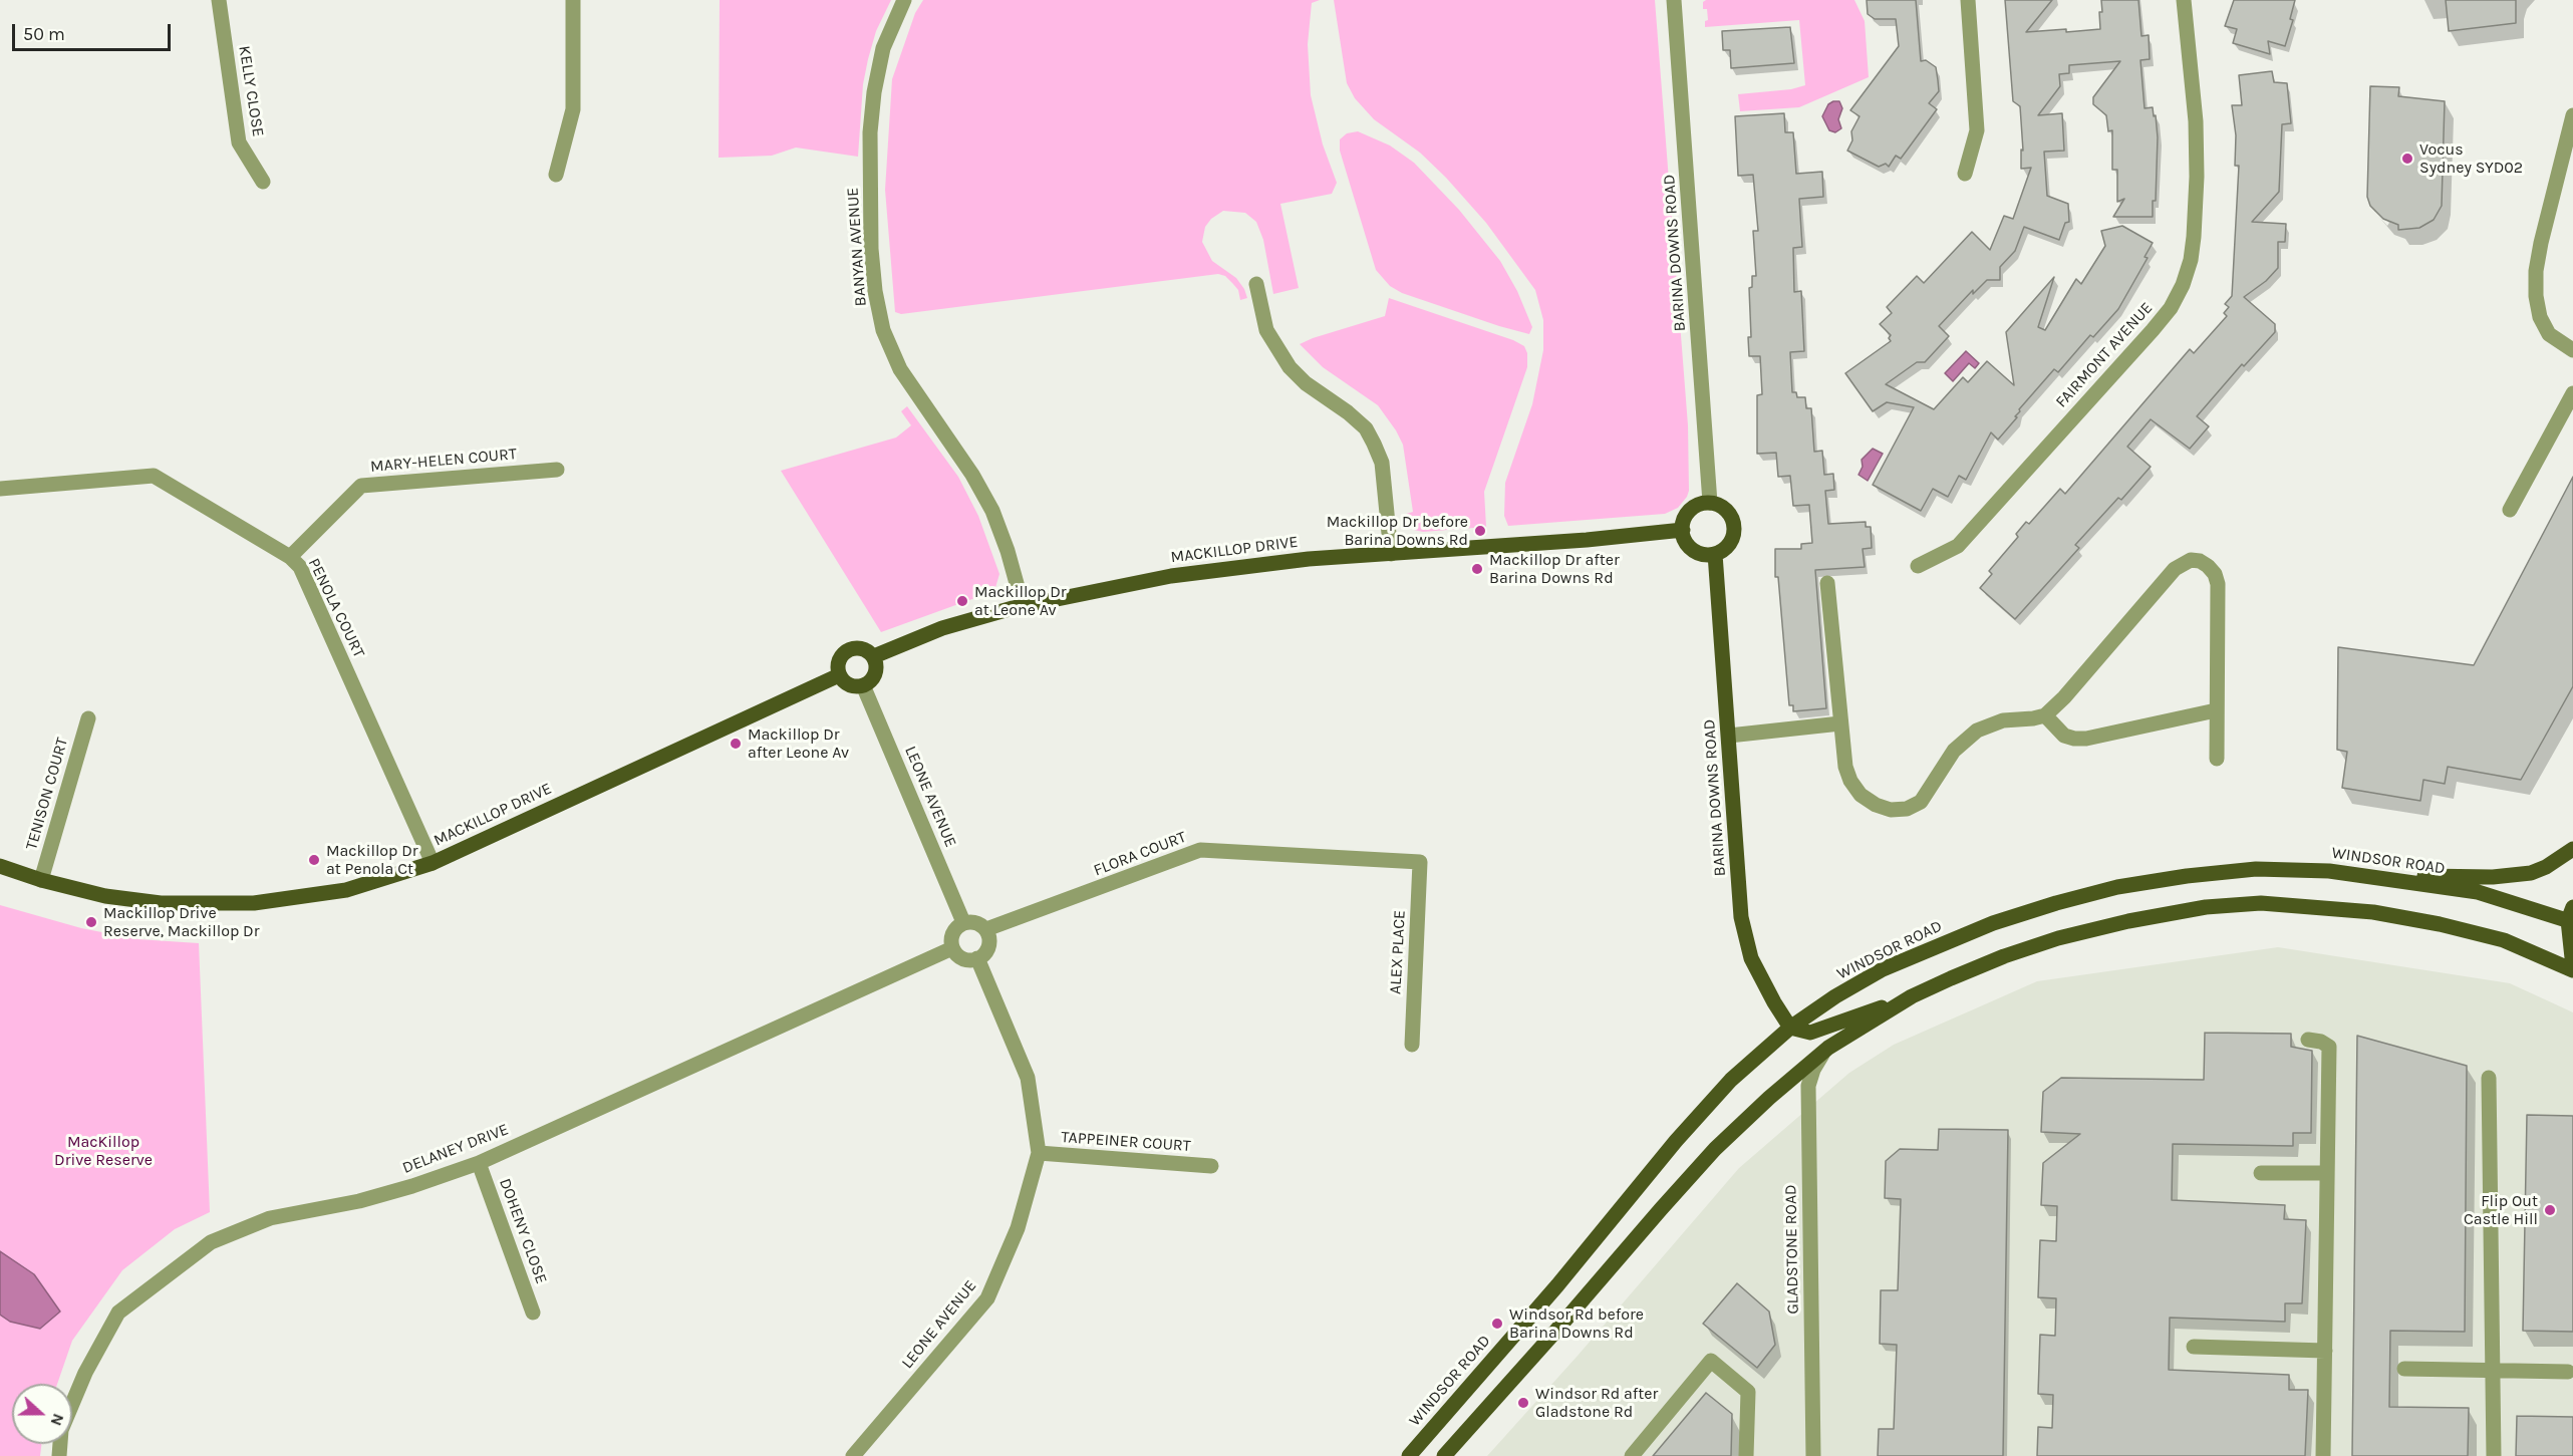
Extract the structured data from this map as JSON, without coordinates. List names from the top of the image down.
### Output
{
  "streets": {
    "main road": ["BARINA DOWNS ROAD", "MACKILLOP DRIVE", "WINDSOR ROAD"],
    "street": [
      "KELLY CLOSE",
      "BANYAN AVENUE",
      "FAIRMONT AVENUE",
      "MARY-HELEN COURT",
      "PENOLA COURT",
      "TENISON COURT",
      "LEONE AVENUE",
      "FLORA COURT",
      "ALEX PLACE",
      "TAPPEINER COURT",
      "DELANEY DRIVE",
      "DOHENY CLOSE",
      "GLADSTONE ROAD"
    ]
  },
  "crossings": [
    ["BANYAN AVENUE", "MACKILLOP DRIVE"],
    ["BARINA DOWNS ROAD", "MACKILLOP DRIVE"],
    ["BARINA DOWNS ROAD", "WINDSOR ROAD"],
    ["MARY-HELEN COURT", "PENOLA COURT"],
    ["MACKILLOP DRIVE", "PENOLA COURT"],
    ["MACKILLOP DRIVE", "TENISON COURT"],
    ["MACKILLOP DRIVE", "LEONE AVENUE"],
    ["LEONE AVENUE", "FLORA COURT"],
    ["LEONE AVENUE", "TAPPEINER COURT"],
    ["LEONE AVENUE", "DELANEY DRIVE"],
    ["FLORA COURT", "ALEX PLACE"],
    ["FLORA COURT", "DELANEY DRIVE"],
    ["DELANEY DRIVE", "DOHENY CLOSE"]
  ],
  "parks": ["MacKillop Drive Reserve"],
  "places": [
    "Vocus Sydney SYD02",
    "Mackillop Dr before Barina Downs Rd",
    "Mackillop Dr after Barina Downs Rd",
    "Mackillop Dr at Leone Av",
    "Mackillop Dr after Leone Av",
    "Mackillop Dr at Penola Ct",
    "Mackillop Drive Reserve, Mackillop Dr",
    "Flip Out Castle Hill",
    "Windsor Rd before Barina Downs Rd",
    "Windsor Rd after Gladstone Rd"
  ],
  "scale_bar": "50 m",
  "north": "right"
}
